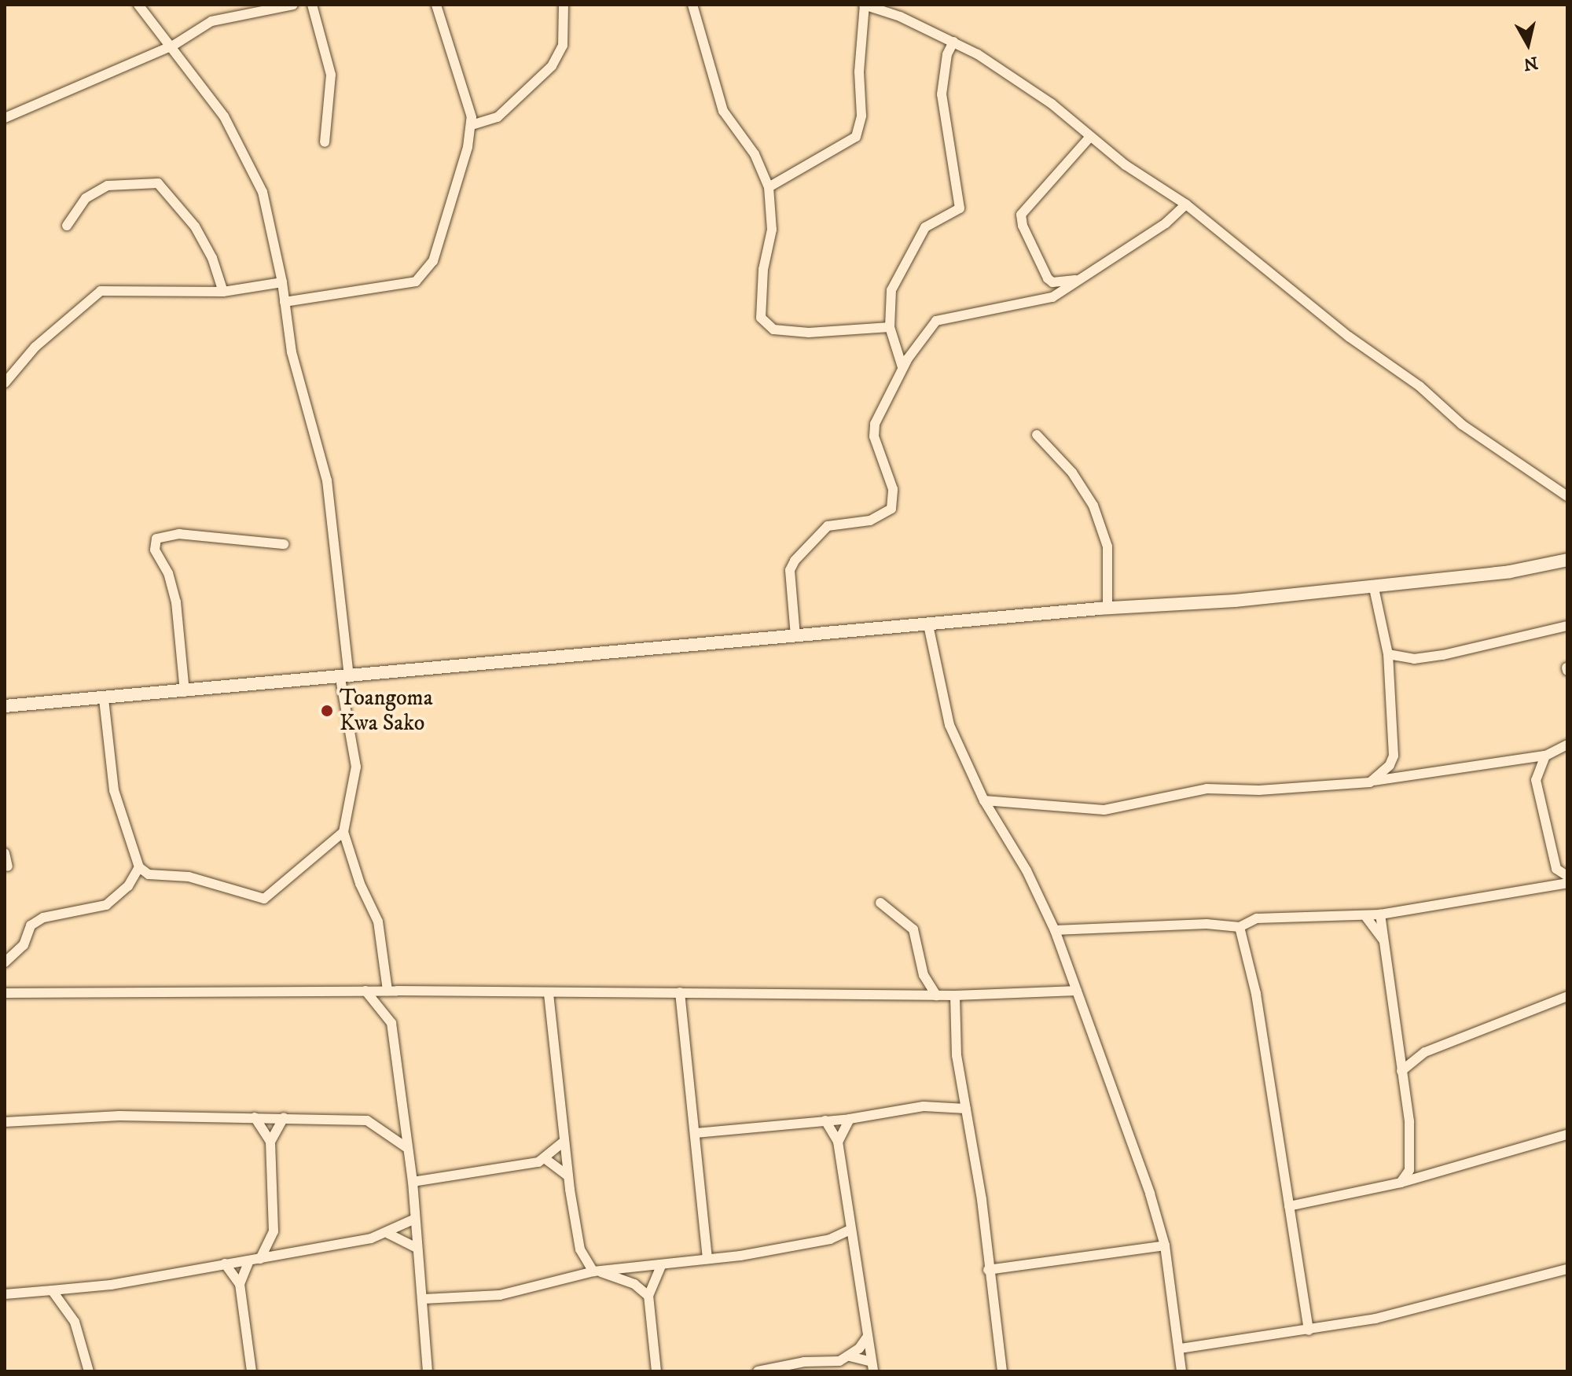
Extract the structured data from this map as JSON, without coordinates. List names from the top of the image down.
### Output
{
  "places": ["Toangoma Kwa Sako"],
  "north": "bottom"
}
